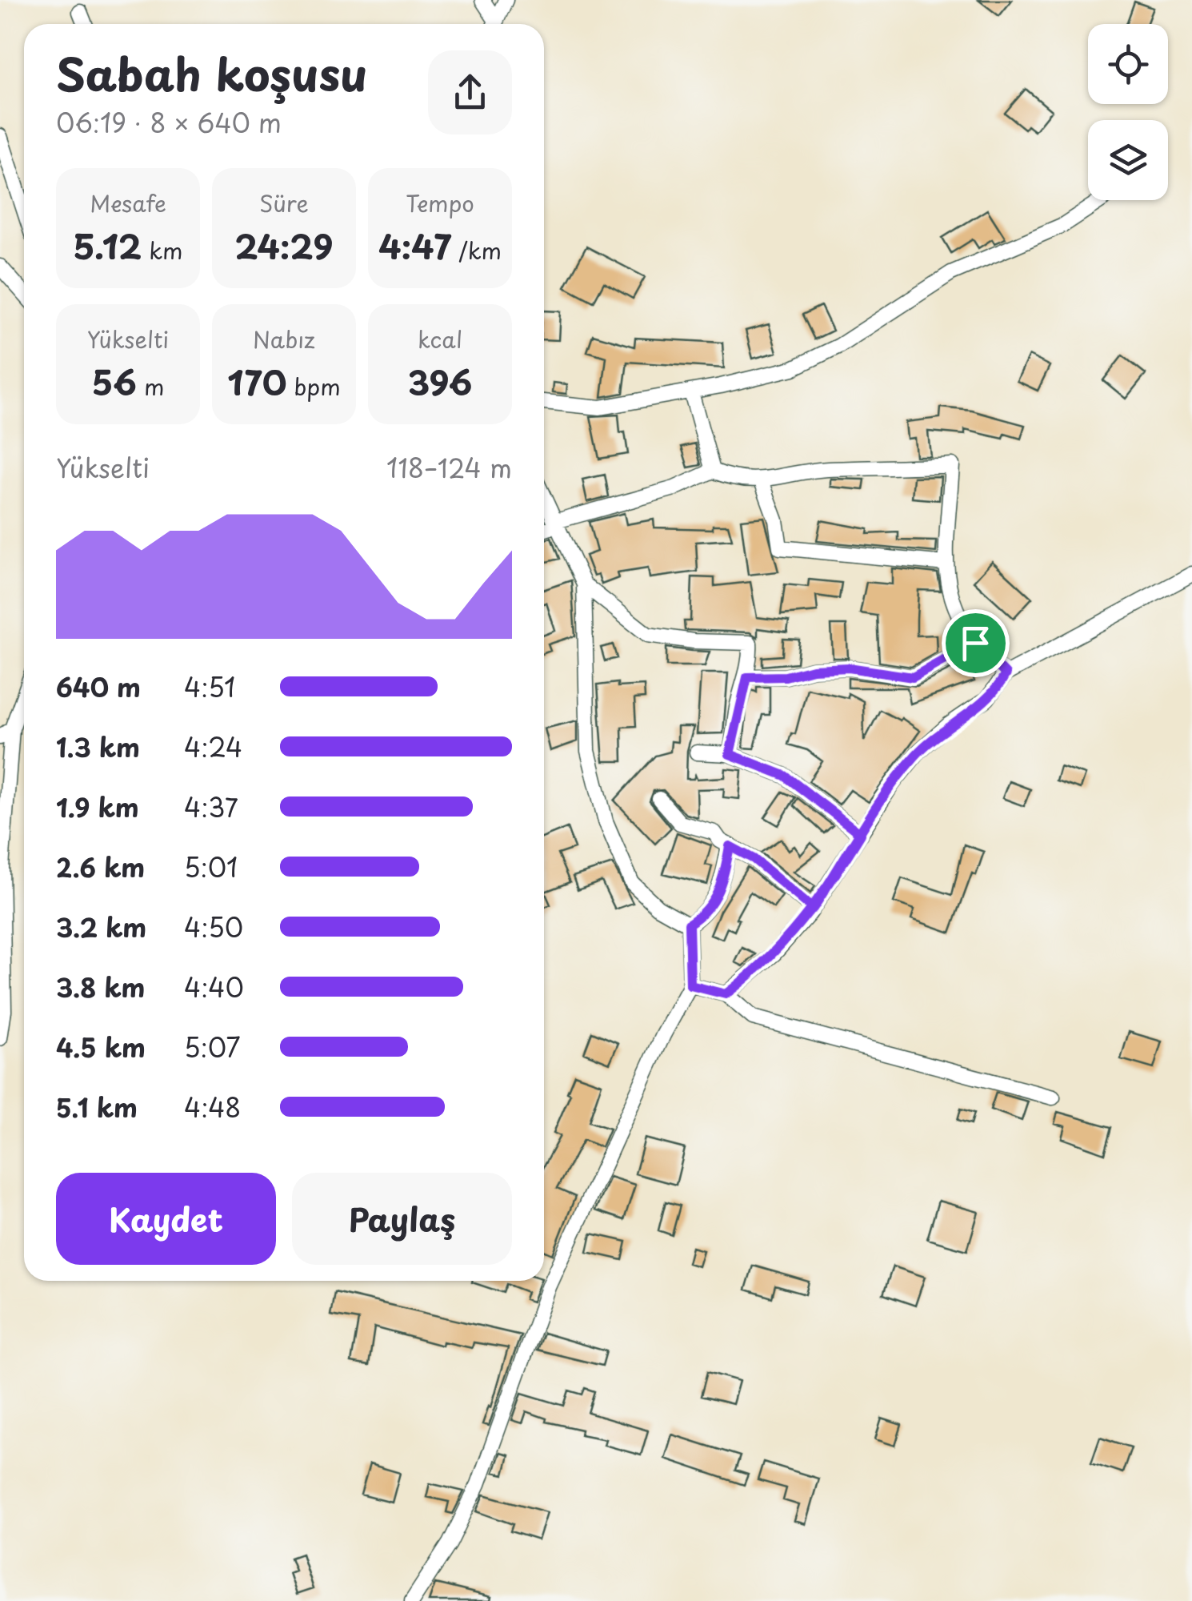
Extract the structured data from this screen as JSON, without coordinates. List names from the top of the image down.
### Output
{
  "page": {
    "heading": ["Sabah koşusu", "06:19 · 8 × 640 m"],
    "stats": [
      ["Mesafe", "5.12 km"],
      ["Süre", "24:29"],
      ["Tempo", "4:47 /km"],
      ["Yükselti", "56 m"],
      ["Nabız", "170 bpm"],
      ["kcal", "396"]
    ],
    "chart": ["Yükselti", "118–124 m"],
    "list": [
      {
        "name": "640 m",
        "note": "4:51"
      },
      {
        "name": "1.3 km",
        "note": "4:24"
      },
      {
        "name": "1.9 km",
        "note": "4:37"
      },
      {
        "name": "2.6 km",
        "note": "5:01"
      },
      {
        "name": "3.2 km",
        "note": "4:50"
      },
      {
        "name": "3.8 km",
        "note": "4:40"
      },
      {
        "name": "4.5 km",
        "note": "5:07"
      },
      {
        "name": "5.1 km",
        "note": "4:48"
      }
    ],
    "buttons": ["Kaydet", "Paylaş"]
  }
}
